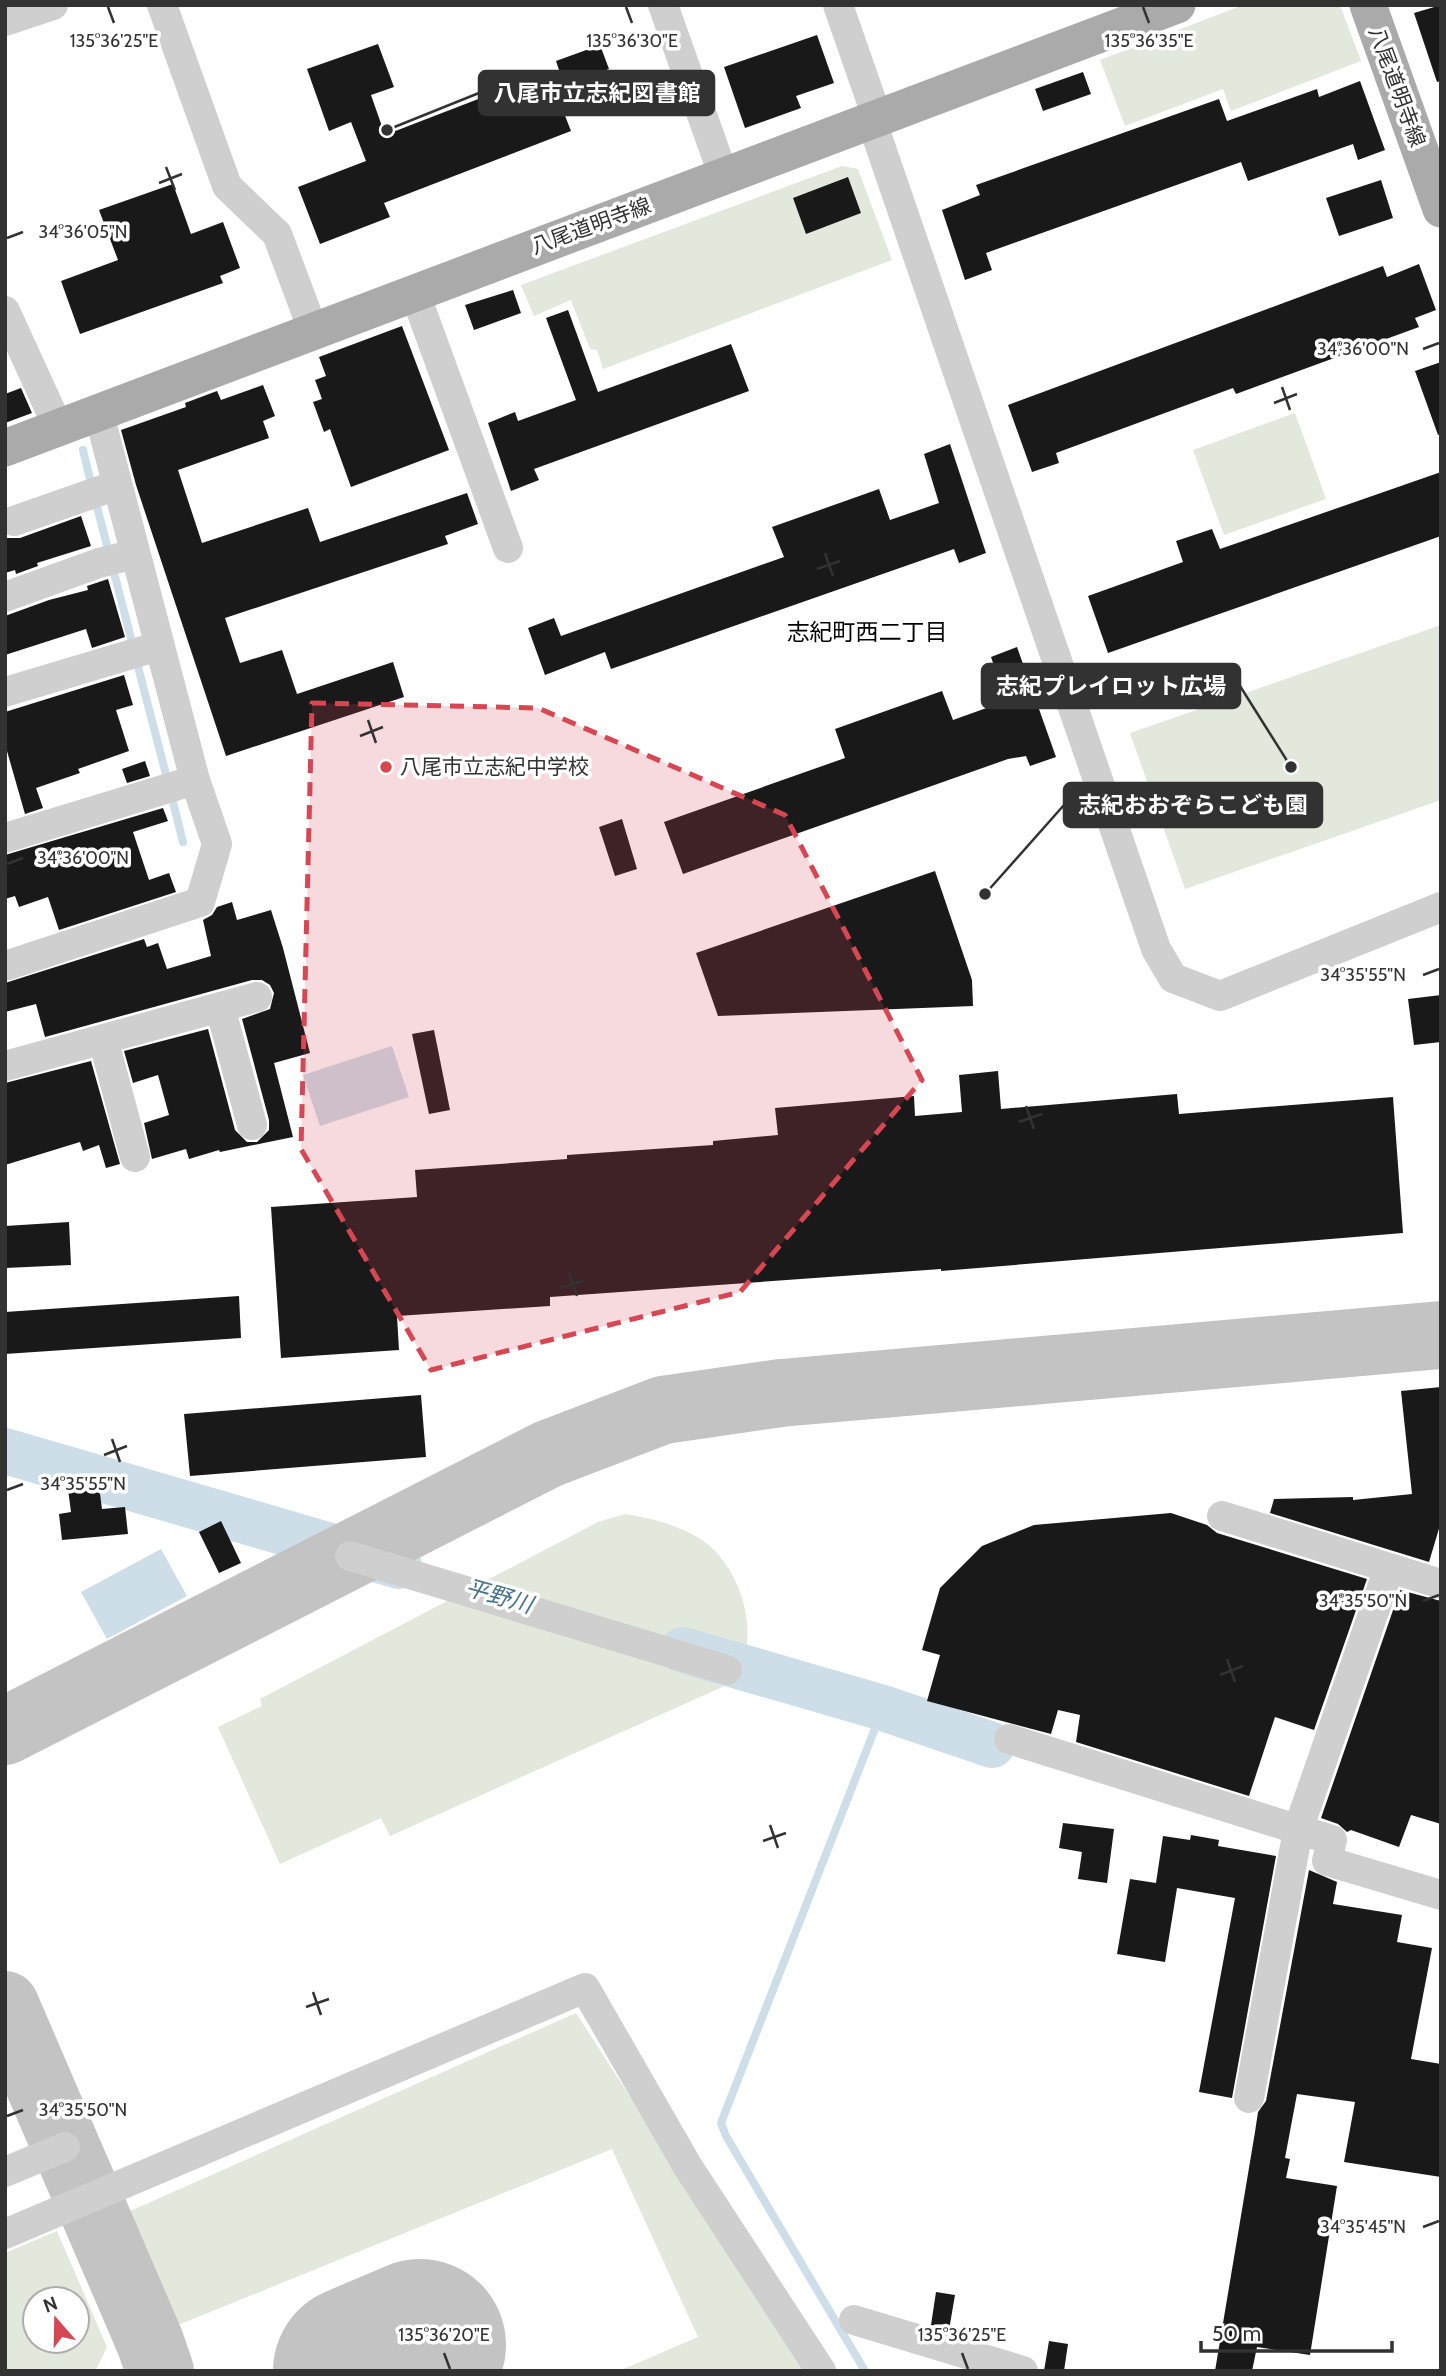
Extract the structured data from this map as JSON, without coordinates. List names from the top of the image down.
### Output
{
  "streets": {
    "main road": ["八尾道明寺線"]
  },
  "districts": ["志紀町西二丁目"],
  "water": ["平野川"],
  "places": [
    "八尾市立志紀図書館",
    "八尾市立志紀中学校",
    "志紀プレイロット広場",
    "志紀おおぞらこども園"
  ],
  "scale_bar": "50 m",
  "north": "top",
  "coordinates": [
    "135°36'30\"E",
    "135°36'35\"E",
    "135°36'25\"E",
    "34°36'05\"N",
    "34°36'00\"N",
    "34°35'55\"N",
    "34°35'50\"N",
    "34°35'45\"N",
    "135°36'20\"E"
  ]
}
